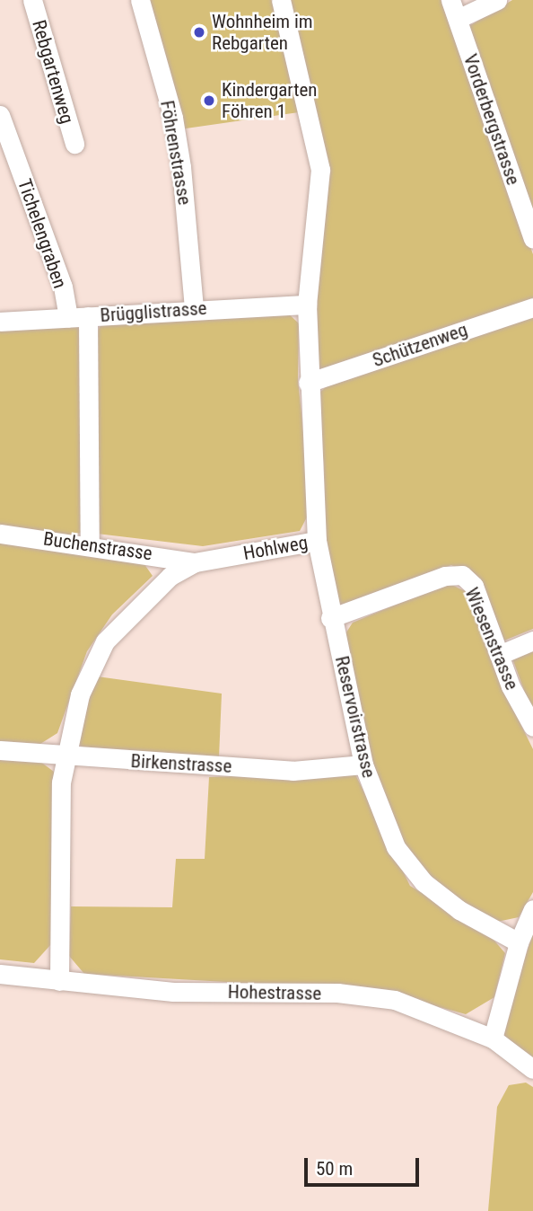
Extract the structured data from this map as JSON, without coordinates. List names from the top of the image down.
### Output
{
  "streets": {
    "street": [
      "Rebgartenweg",
      "Vorderbergstrasse",
      "Föhrenstrasse",
      "Tichelengraben",
      "Brügglistrasse",
      "Schützenweg",
      "Buchenstrasse",
      "Hohlweg",
      "Wiesenstrasse",
      "Reservoirstrasse",
      "Birkenstrasse",
      "Hohestrasse"
    ]
  },
  "crossings": [
    ["Föhrenstrasse", "Brügglistrasse"],
    ["Tichelengraben", "Brügglistrasse"],
    ["Brügglistrasse", "Hohlweg"],
    ["Schützenweg", "Hohlweg"],
    ["Buchenstrasse", "Hohlweg"],
    ["Hohlweg", "Reservoirstrasse"],
    ["Hohlweg", "Birkenstrasse"],
    ["Hohlweg", "Hohestrasse"],
    ["Wiesenstrasse", "Reservoirstrasse"],
    ["Reservoirstrasse", "Birkenstrasse"]
  ],
  "places": ["Wohnheim im Rebgarten", "Kindergarten Föhren 1"],
  "scale_bar": "50 m"
}
